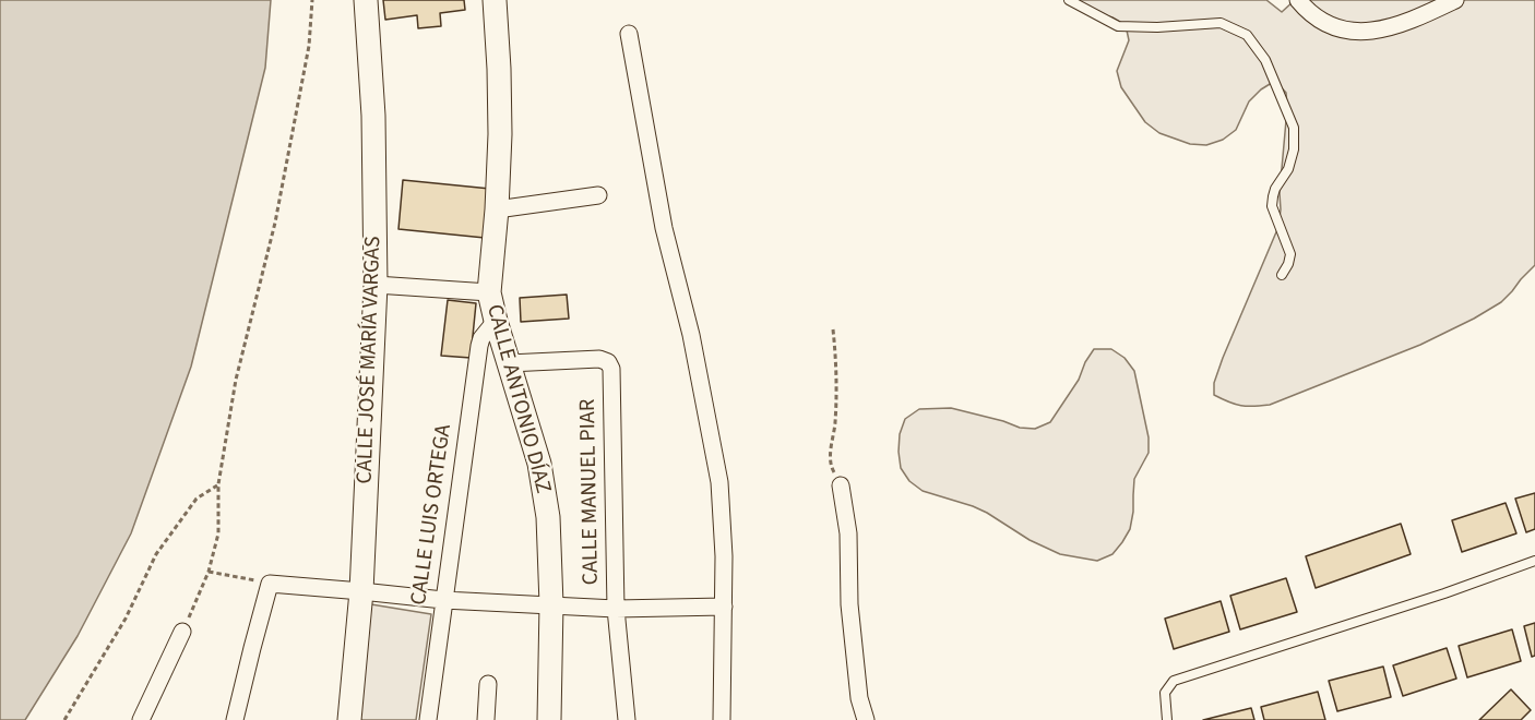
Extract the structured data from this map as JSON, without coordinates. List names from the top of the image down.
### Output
{
  "streets": {
    "street": [
      "CALLE JOSÉ MARÍA VARGAS",
      "CALLE ANTONIO DÍAZ",
      "CALLE MANUEL PIAR",
      "CALLE LUIS ORTEGA"
    ]
  },
  "crossings": [
    ["CALLE ANTONIO DÍAZ", "CALLE MANUEL PIAR"],
    ["CALLE ANTONIO DÍAZ", "CALLE LUIS ORTEGA"]
  ]
}
